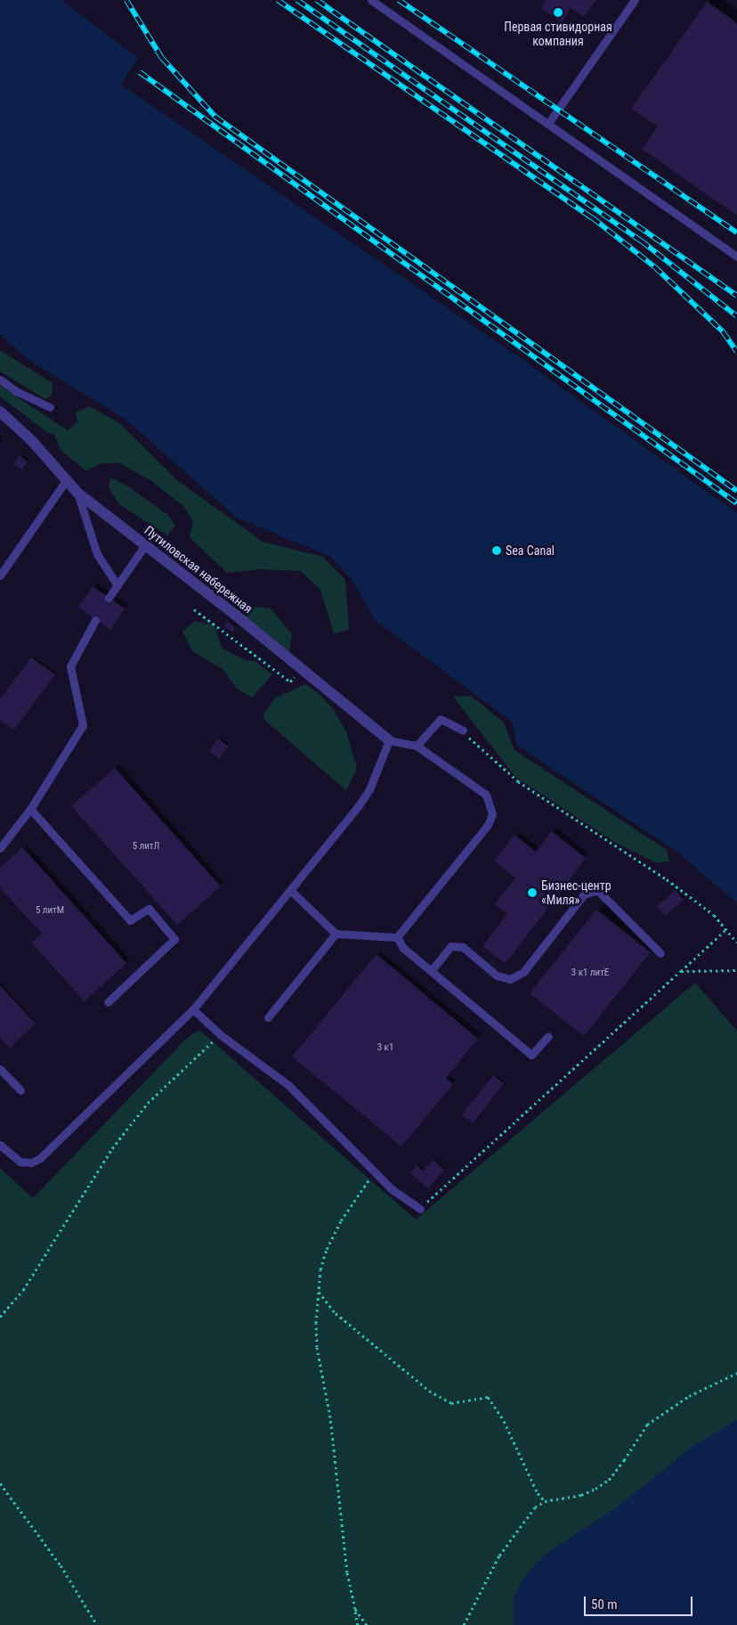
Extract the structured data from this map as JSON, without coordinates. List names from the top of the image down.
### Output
{
  "streets": {
    "street": ["Путиловская набережная"]
  },
  "places": ["Первая стивидорная компания", "Sea Canal", "Бизнес-центр «Миля»"],
  "house_numbers": [
    "5 литЛ",
    "5 литМ",
    "3 к1 литЕ",
    "3 к1"
  ],
  "scale_bar": "50 m"
}
